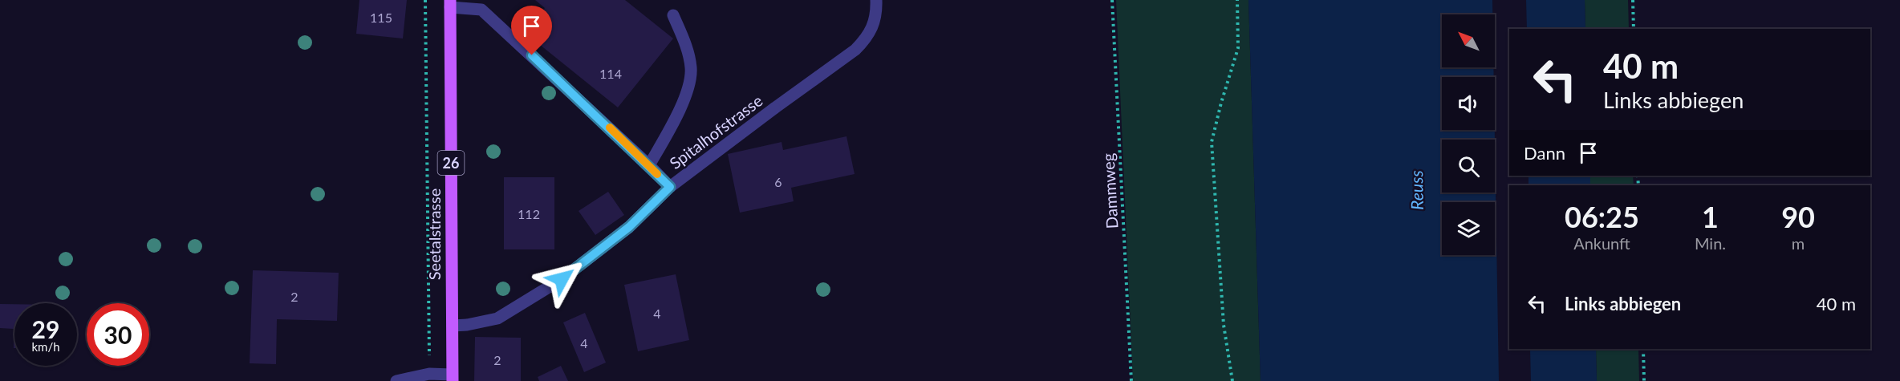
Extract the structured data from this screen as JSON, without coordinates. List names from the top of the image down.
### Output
{
  "streets": {
    "main road": ["26", "Seetalstrasse"],
    "street": ["Spitalhofstrasse"],
    "path": ["Dammweg"]
  },
  "crossings": [
    ["Spitalhofstrasse", "Seetalstrasse"]
  ],
  "water": ["Reuss"],
  "house_numbers": [
    "115",
    "114",
    "6",
    "112",
    "2",
    "4",
    "4",
    "2"
  ],
  "north": "top left",
  "page": {
    "turn": ["40 m", "Links abbiegen"],
    "then": "Dann",
    "eta": [
      "06:25",
      "Ankunft",
      "1",
      "Min.",
      "90",
      "m"
    ],
    "list": [
      {
        "name": "Links abbiegen",
        "value": "40 m"
      }
    ],
    "speed": "29 km/h",
    "limit": "30"
  }
}
